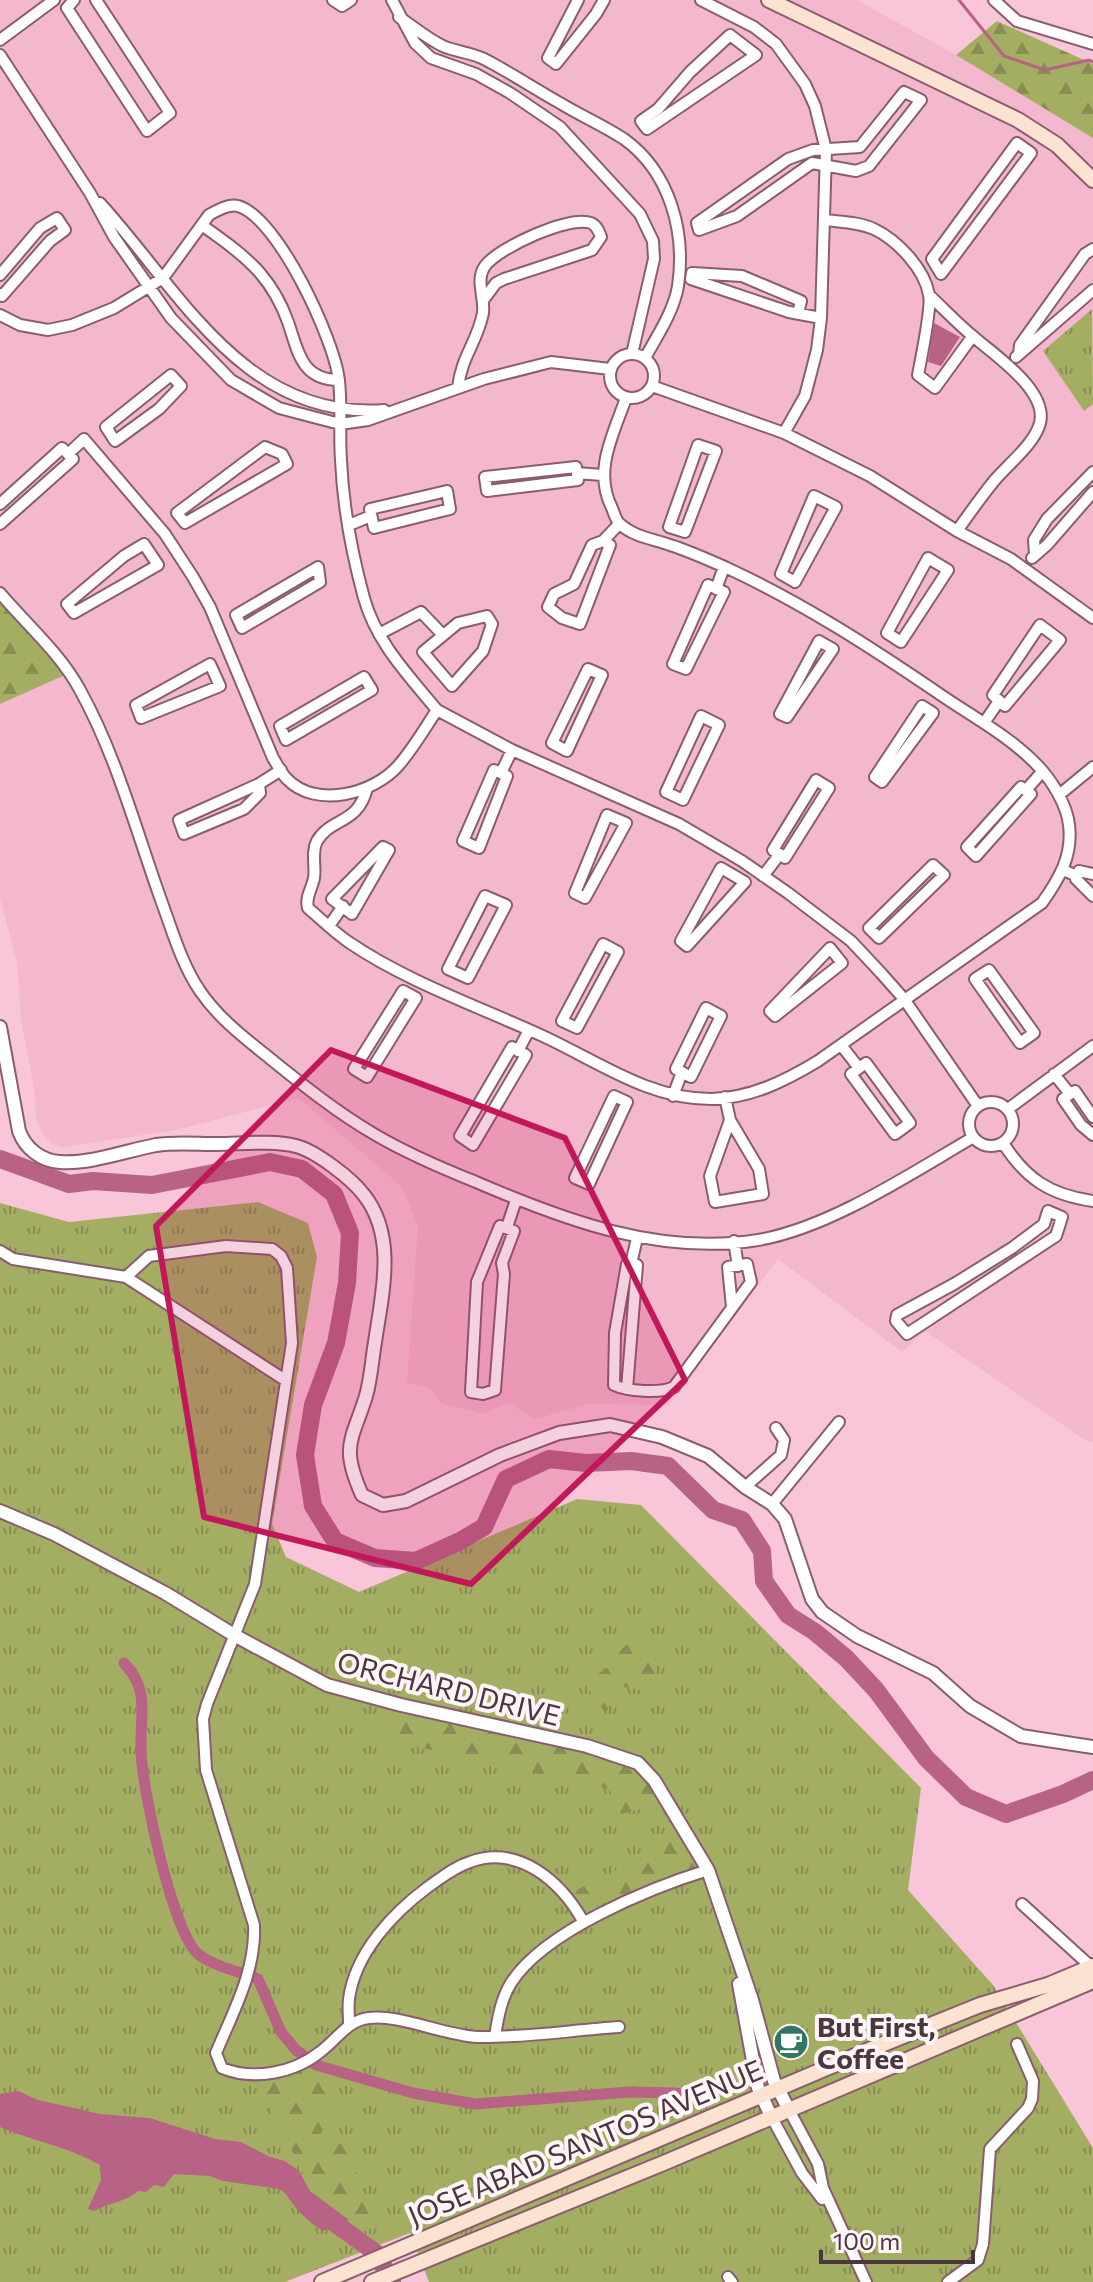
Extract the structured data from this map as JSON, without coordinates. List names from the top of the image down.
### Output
{
  "streets": {
    "main road": ["JOSE ABAD SANTOS AVENUE"],
    "street": ["ORCHARD DRIVE"]
  },
  "crossings": [
    ["ORCHARD DRIVE", "JOSE ABAD SANTOS AVENUE"]
  ],
  "places": {
    "cafe": ["But First, Coffee"]
  },
  "scale_bar": "100 m"
}
